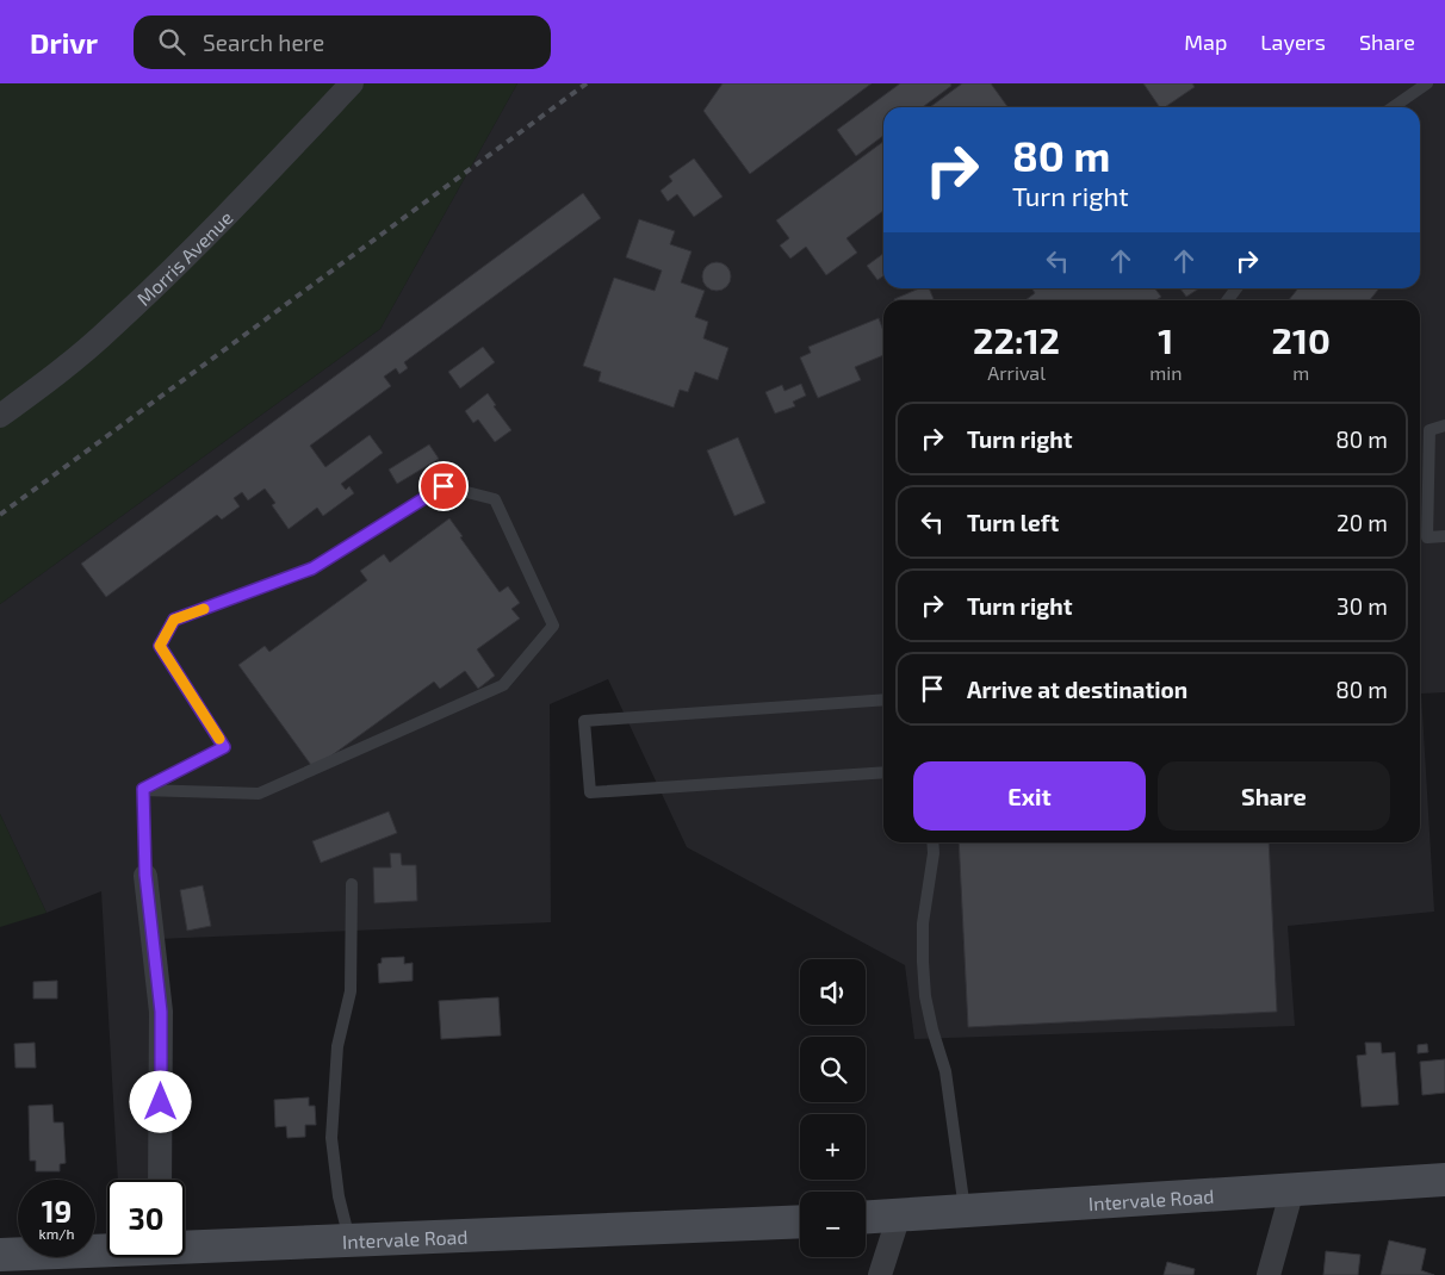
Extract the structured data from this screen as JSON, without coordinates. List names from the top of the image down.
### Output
{
  "streets": {
    "street": ["Morris Avenue", "Intervale Road"]
  },
  "page": {
    "header": "Drivr",
    "search": "Search here",
    "nav": ["Map", "Layers", "Share"],
    "turn": ["80 m", "Turn right"],
    "eta": [
      "22:12",
      "Arrival",
      "1",
      "min",
      "210",
      "m"
    ],
    "list": [
      {
        "name": "Turn right",
        "value": "80 m"
      },
      {
        "name": "Turn left",
        "value": "20 m"
      },
      {
        "name": "Turn right",
        "value": "30 m"
      },
      {
        "name": "Arrive at destination",
        "value": "80 m"
      }
    ],
    "buttons": ["Exit", "Share"],
    "map_buttons": ["+", "−"],
    "speed": "19 km/h",
    "limit": "30"
  }
}
